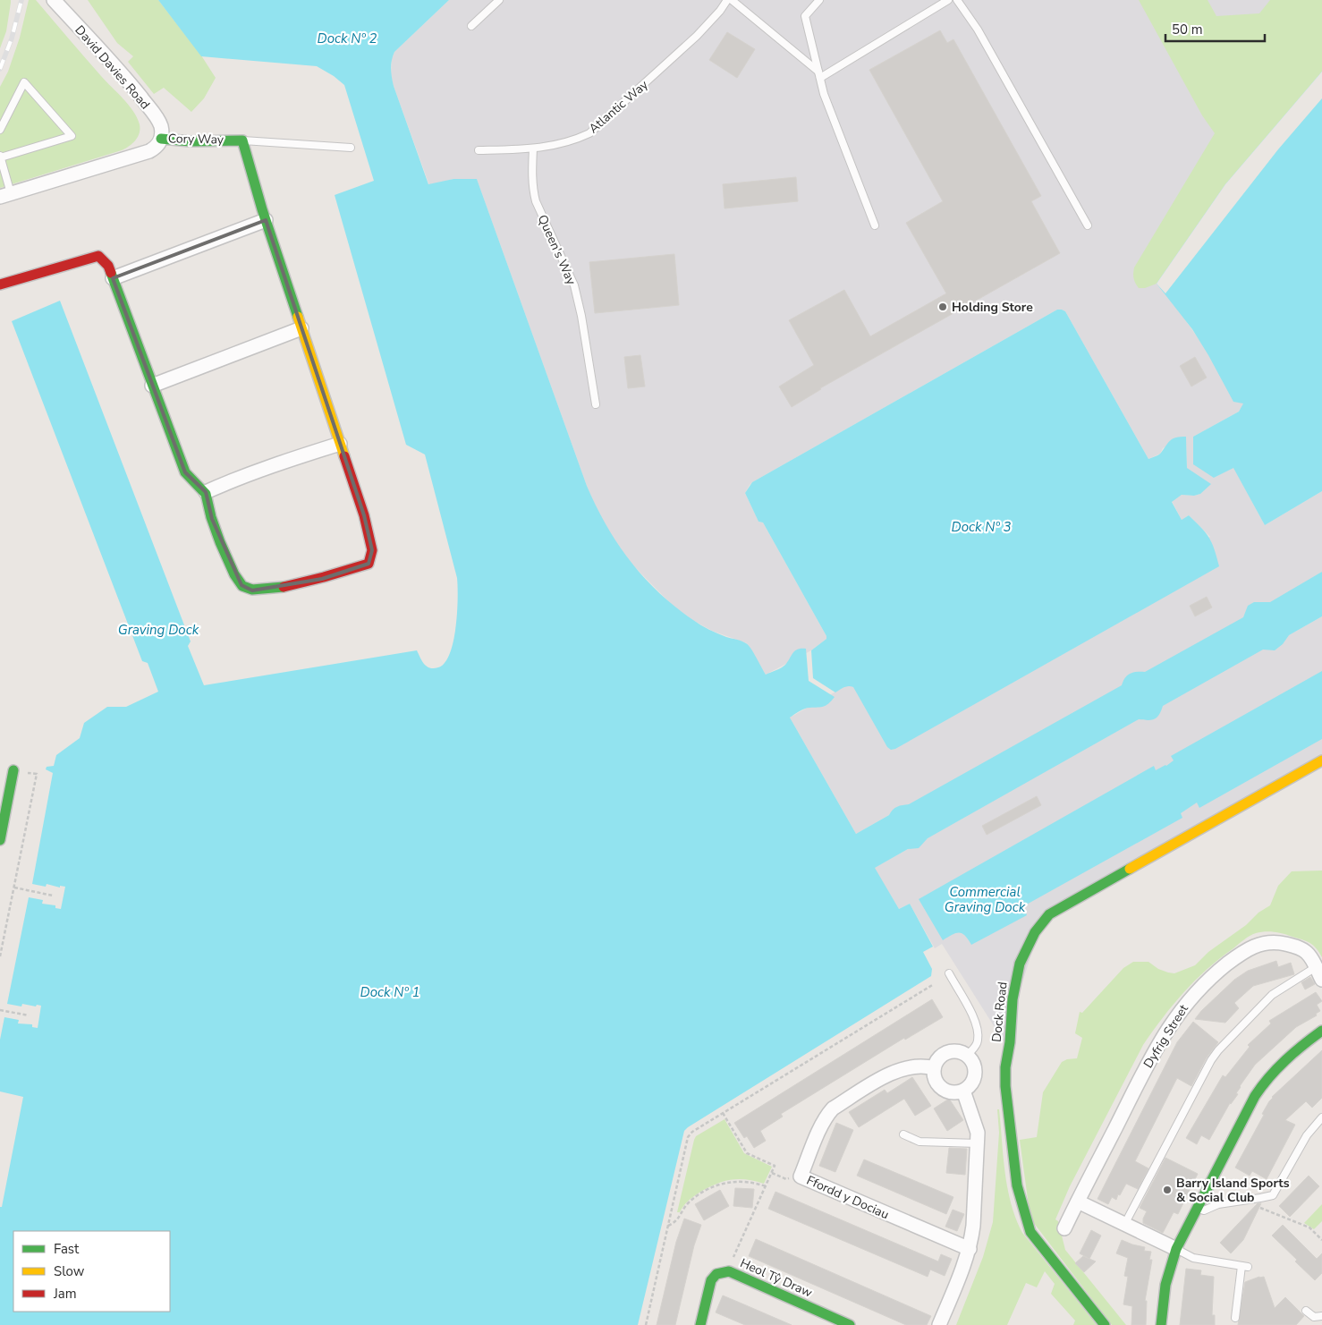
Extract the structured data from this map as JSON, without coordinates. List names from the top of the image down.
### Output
{
  "streets": {
    "street": [
      "David Davies Road",
      "Cory Way",
      "Dock Road",
      "Dyfrig Street",
      "Ffordd y Dociau",
      "Heol Tŷ Draw"
    ],
    "lane": ["Atlantic Way", "Queen's Way"]
  },
  "crossings": [
    ["David Davies Road", "Cory Way"],
    ["Atlantic Way", "Queen's Way"]
  ],
  "water": [
    "Dock Nº 2",
    "Dock Nº 3",
    "Graving Dock",
    "Commercial Graving Dock",
    "Dock Nº 1"
  ],
  "places": ["Holding Store", "Barry Island Sports & Social Club"],
  "legend": ["Fast", "Slow", "Jam"],
  "scale_bar": "50 m"
}
